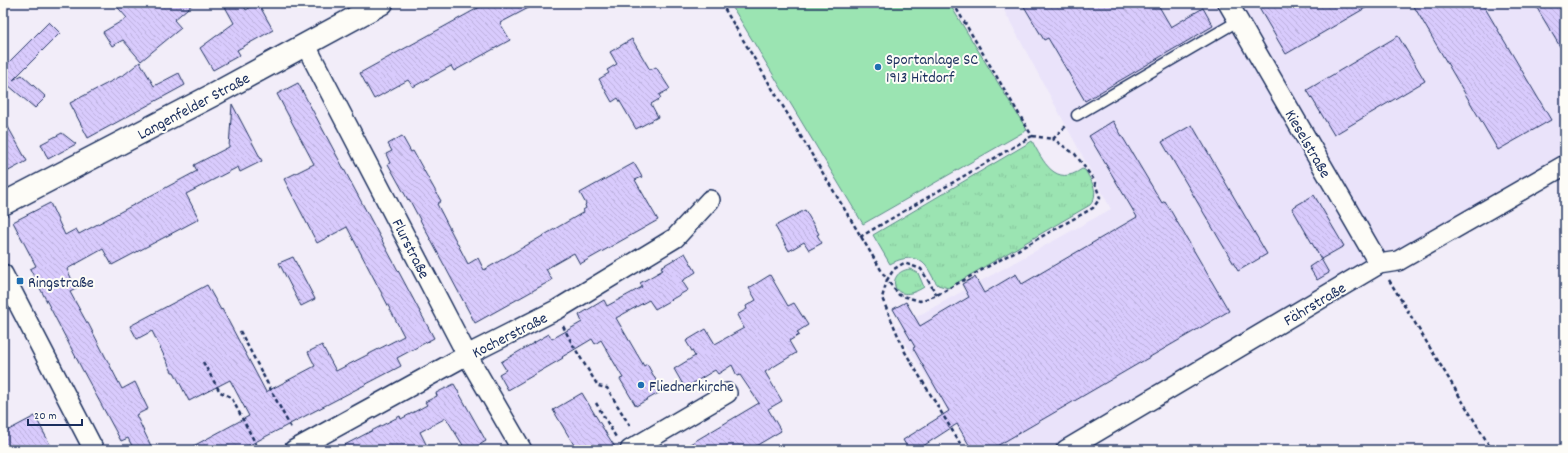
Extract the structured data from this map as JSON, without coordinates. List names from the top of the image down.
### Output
{
  "streets": {
    "street": [
      "Langenfelder Straße",
      "Kieselstraße",
      "Flurstraße",
      "Fährstraße",
      "Kocherstraße"
    ]
  },
  "crossings": [
    ["Langenfelder Straße", "Flurstraße"],
    ["Kieselstraße", "Fährstraße"],
    ["Flurstraße", "Kocherstraße"]
  ],
  "places": {
    "other": ["Sportanlage SC 1913 Hitdorf", "Fliednerkirche"],
    "transit": ["Ringstraße"]
  },
  "scale_bar": "20 m"
}
